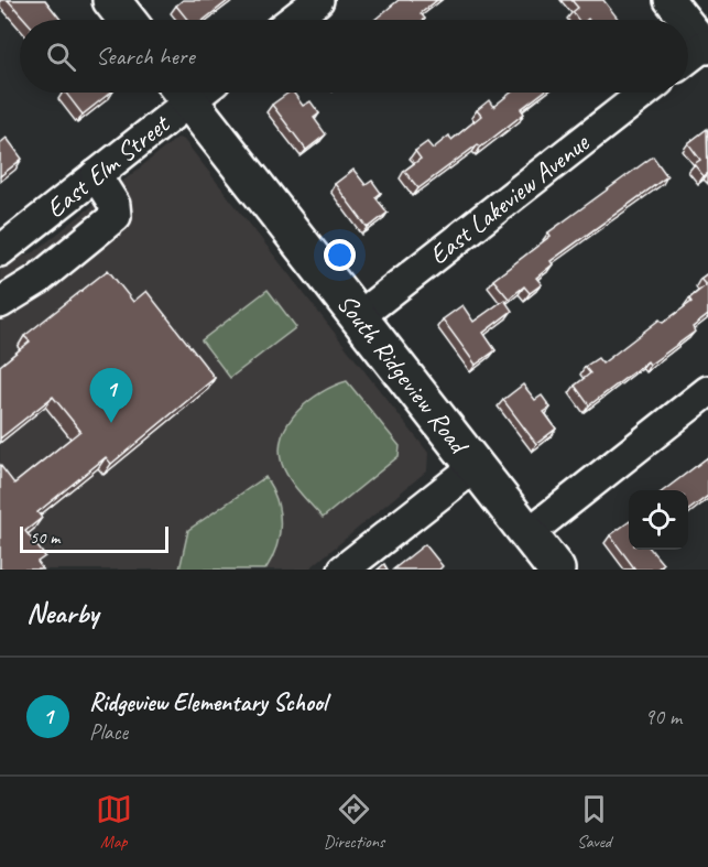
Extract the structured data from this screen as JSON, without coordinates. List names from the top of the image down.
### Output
{
  "streets": {
    "main road": ["South Ridgeview Road"],
    "street": ["East Elm Street", "East Lakeview Avenue"]
  },
  "crossings": [
    ["East Lakeview Avenue", "South Ridgeview Road"]
  ],
  "scale_bar": "50 m",
  "page": {
    "search": "Search here",
    "pins": "1",
    "scale": "50 m",
    "heading": "Nearby",
    "list": [
      {
        "mark": "1",
        "name": "Ridgeview Elementary School",
        "note": "Place",
        "value": "90 m"
      }
    ],
    "nav": ["Map", "Directions", "Saved"]
  }
}
